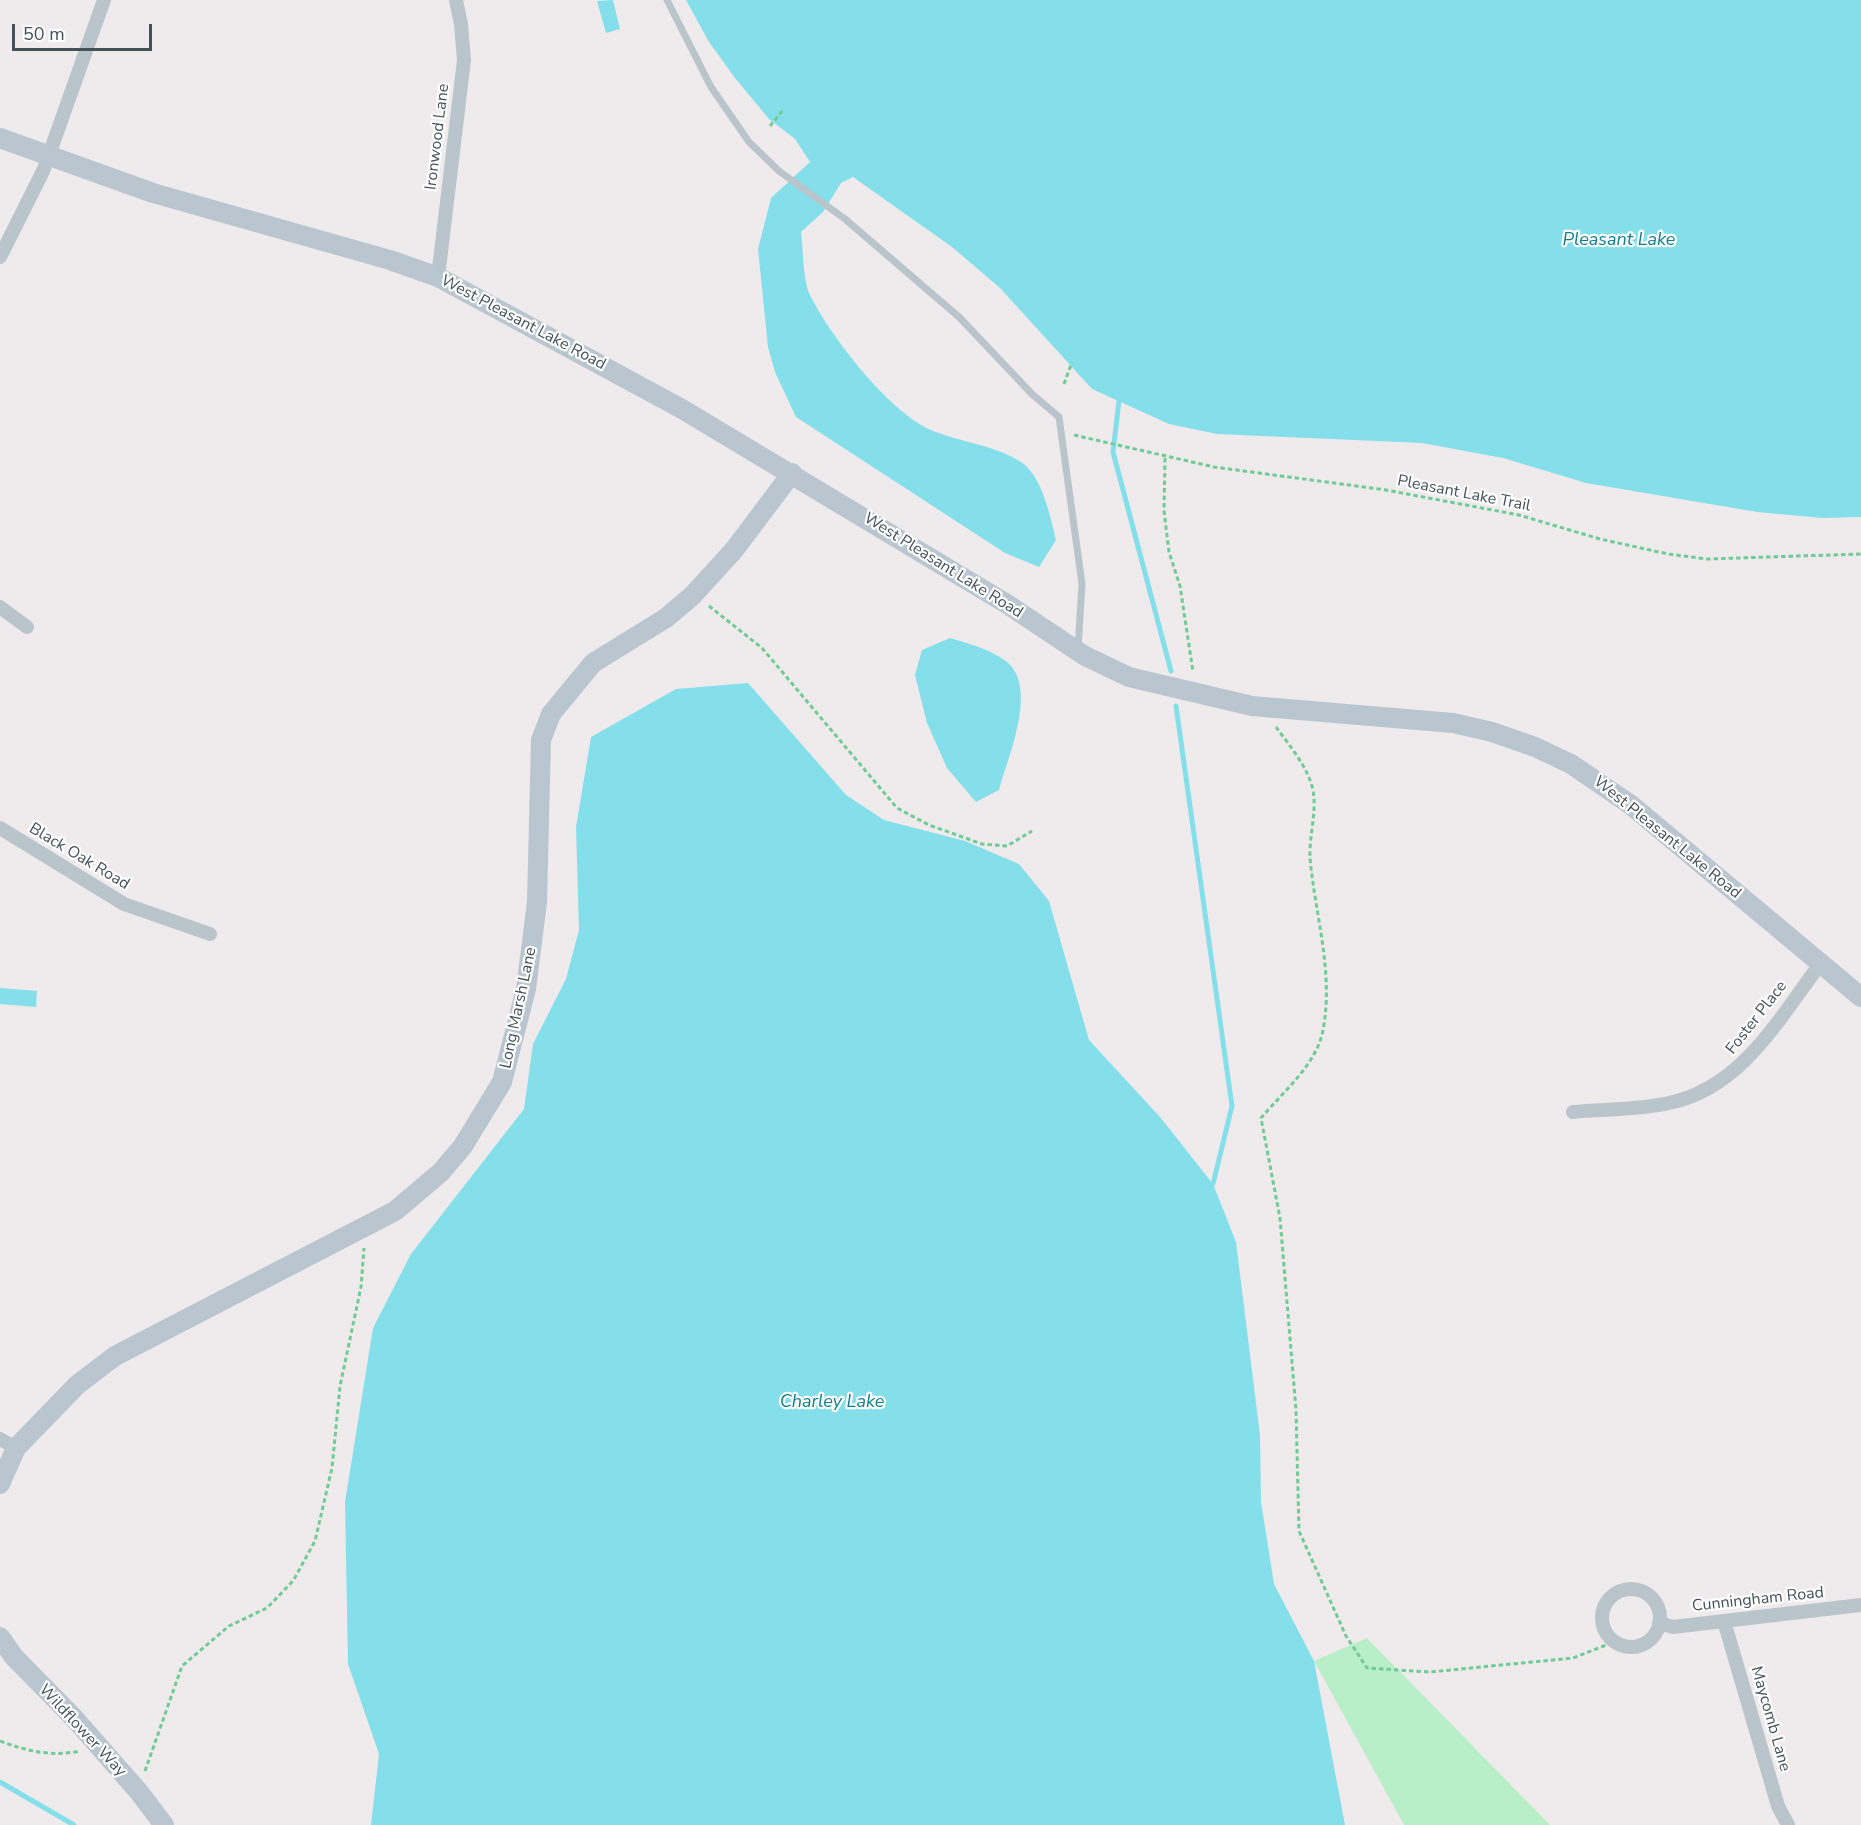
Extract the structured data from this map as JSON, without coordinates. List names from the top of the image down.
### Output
{
  "streets": {
    "street": [
      "Ironwood Lane",
      "West Pleasant Lake Road",
      "Black Oak Road",
      "Long Marsh Lane",
      "Foster Place",
      "Cunningham Road",
      "Maycomb Lane",
      "Wildflower Way"
    ],
    "path": ["Pleasant Lake Trail"]
  },
  "crossings": [
    ["Ironwood Lane", "West Pleasant Lake Road"],
    ["West Pleasant Lake Road", "Long Marsh Lane"],
    ["West Pleasant Lake Road", "Foster Place"],
    ["Cunningham Road", "Maycomb Lane"]
  ],
  "water": ["Pleasant Lake", "Charley Lake"],
  "scale_bar": "50 m"
}
